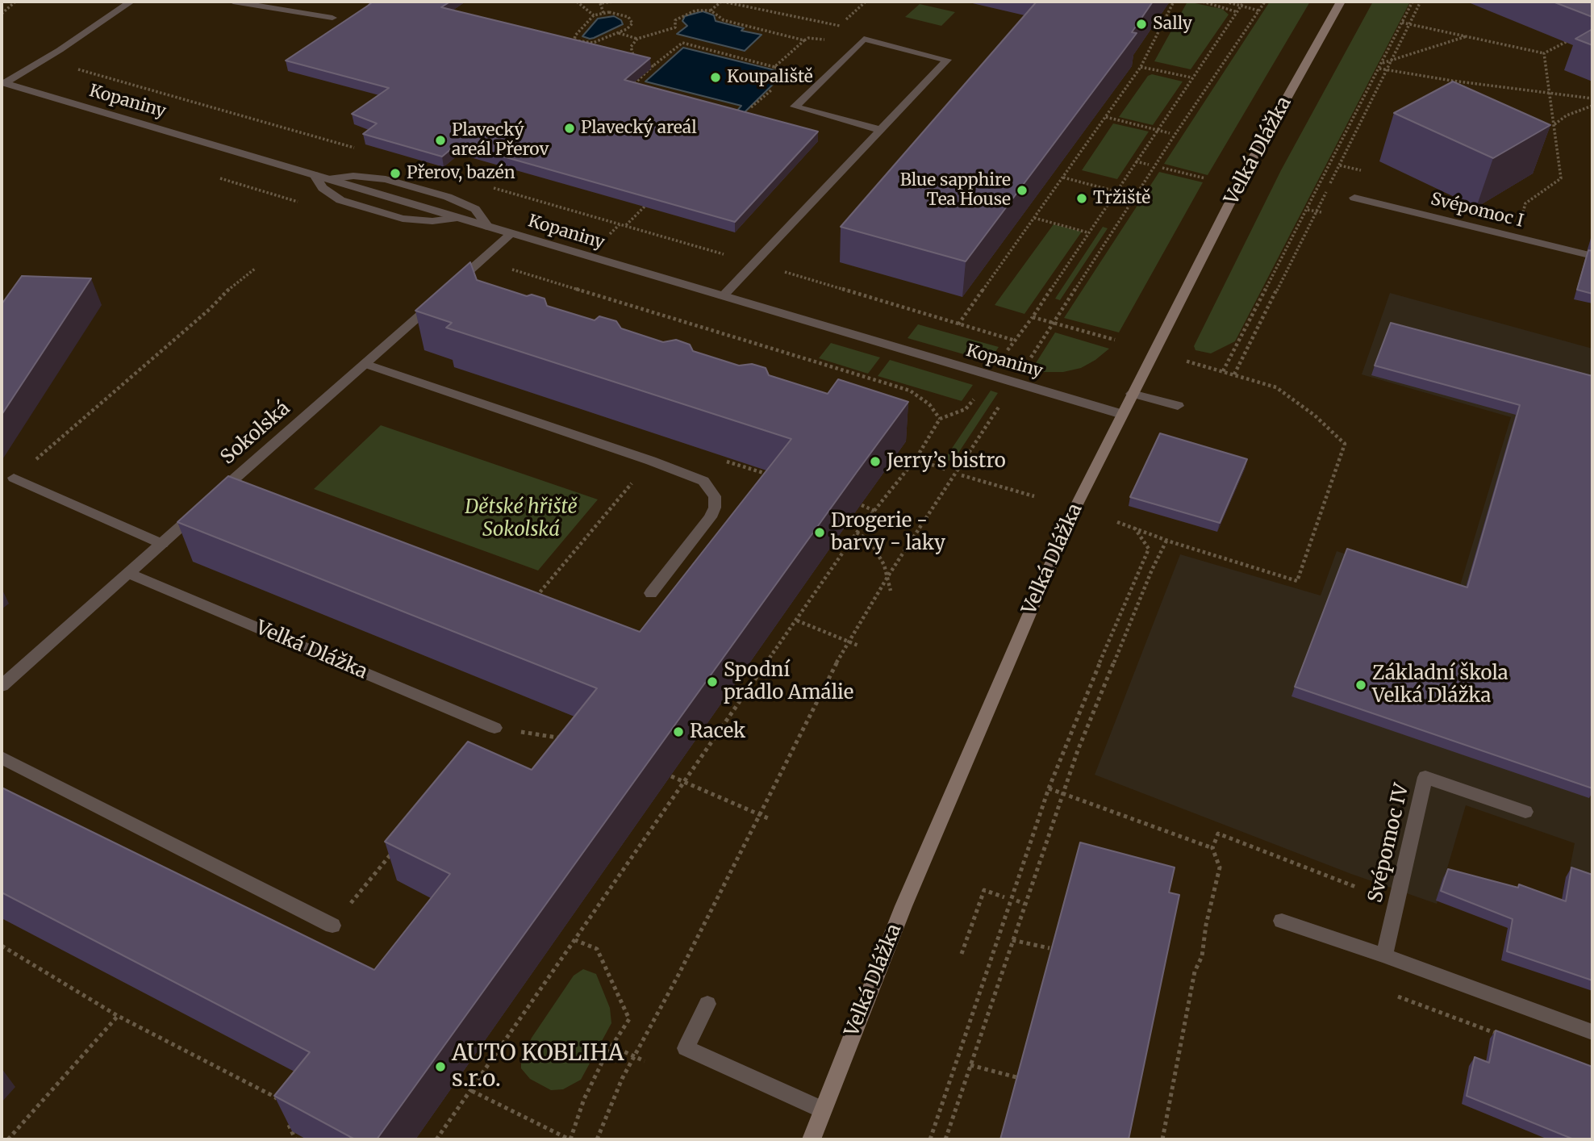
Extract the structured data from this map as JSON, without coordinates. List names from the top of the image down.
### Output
{
  "streets": {
    "street": [
      "Kopaniny",
      "Velká Dlážka",
      "Svépomoc I",
      "Sokolská",
      "Svépomoc IV"
    ]
  },
  "crossings": [
    ["Kopaniny", "Velká Dlážka"],
    ["Kopaniny", "Sokolská"]
  ],
  "parks": ["Dětské hřiště Sokolská"],
  "places": [
    "Sally",
    "Koupaliště",
    "Plavecký areál",
    "Plavecký areál Přerov",
    "Přerov, bazén",
    "Blue sapphire Tea House",
    "Tržiště",
    "Jerry’s bistro",
    "Drogerie - barvy - laky",
    "Spodní prádlo Amálie",
    "Základní škola Velká Dlážka",
    "Racek",
    "AUTO KOBLIHA s.r.o."
  ]
}
